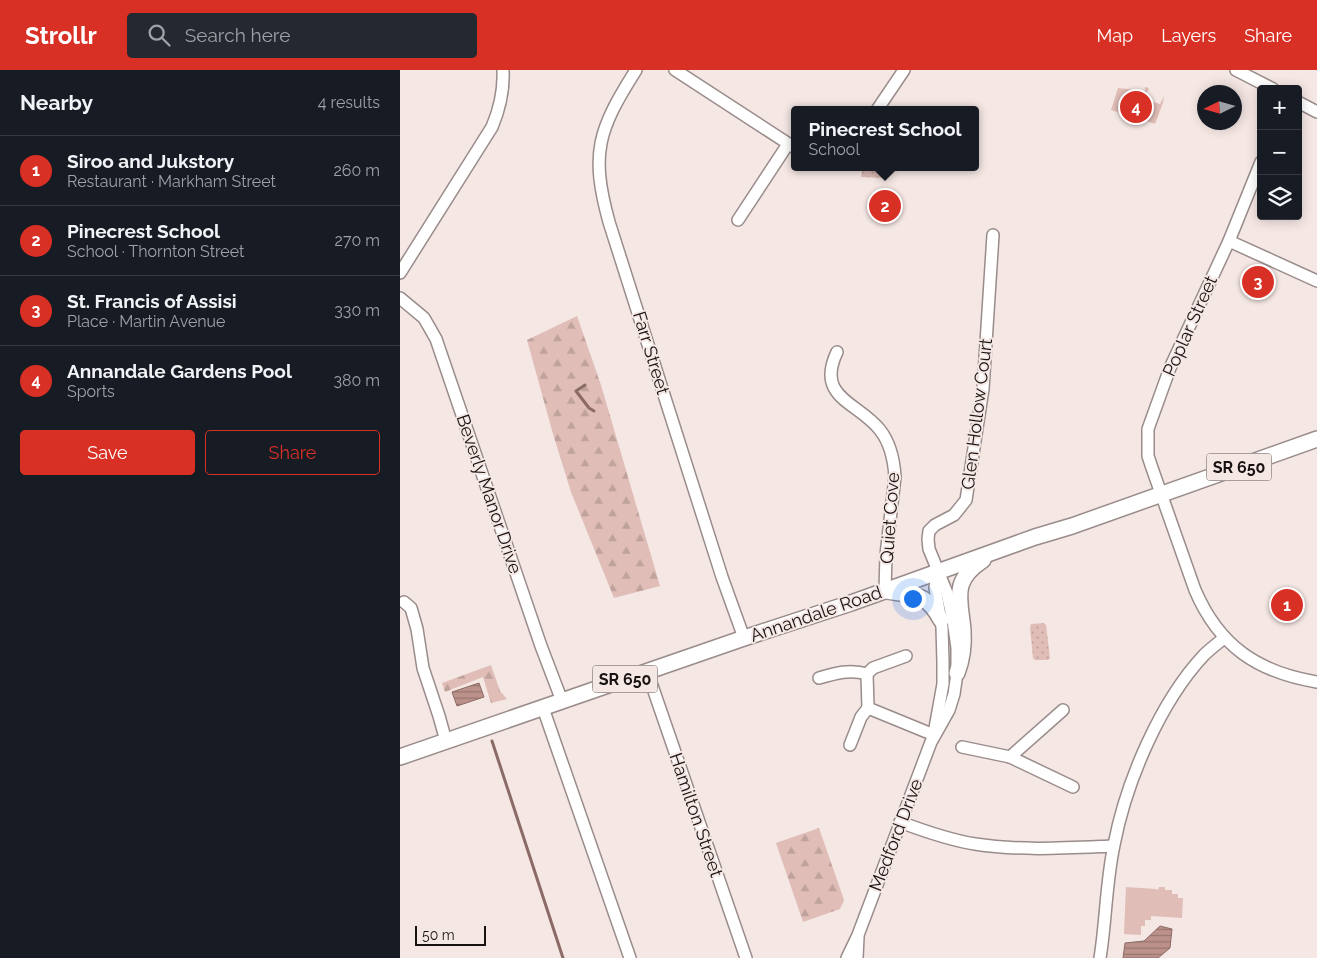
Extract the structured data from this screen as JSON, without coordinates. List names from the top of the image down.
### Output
{
  "streets": {
    "main road": ["SR 650", "Annandale Road"],
    "street": [
      "Poplar Street",
      "Farr Street",
      "Glen Hollow Court",
      "Beverly Manor Drive",
      "Quiet Cove",
      "Hamilton Street",
      "Medford Drive"
    ]
  },
  "crossings": [
    ["Poplar Street", "Annandale Road"],
    ["Farr Street", "Annandale Road"],
    ["Glen Hollow Court", "Annandale Road"],
    ["Glen Hollow Court", "Medford Drive"],
    ["Beverly Manor Drive", "Annandale Road"],
    ["Quiet Cove", "Annandale Road"],
    ["Annandale Road", "Hamilton Street"],
    ["Annandale Road", "Medford Drive"]
  ],
  "scale_bar": "50 m",
  "north": "left",
  "page": {
    "header": "Strollr",
    "search": "Search here",
    "nav": ["Map", "Layers", "Share"],
    "heading": ["Nearby", "4 results"],
    "map_buttons": ["+", "−"],
    "pins": [
      "4",
      "2",
      "3",
      "1"
    ],
    "popup": ["Pinecrest School", "School"],
    "list": [
      {
        "mark": "1",
        "name": "Siroo and Jukstory",
        "note": "Restaurant · Markham Street",
        "value": "260 m"
      },
      {
        "mark": "2",
        "name": "Pinecrest School",
        "note": "School · Thornton Street",
        "value": "270 m"
      },
      {
        "mark": "3",
        "name": "St. Francis of Assisi",
        "note": "Place · Martin Avenue",
        "value": "330 m"
      },
      {
        "mark": "4",
        "name": "Annandale Gardens Pool",
        "note": "Sports",
        "value": "380 m"
      }
    ],
    "buttons": ["Save", "Share"],
    "scale": "50 m"
  }
}
